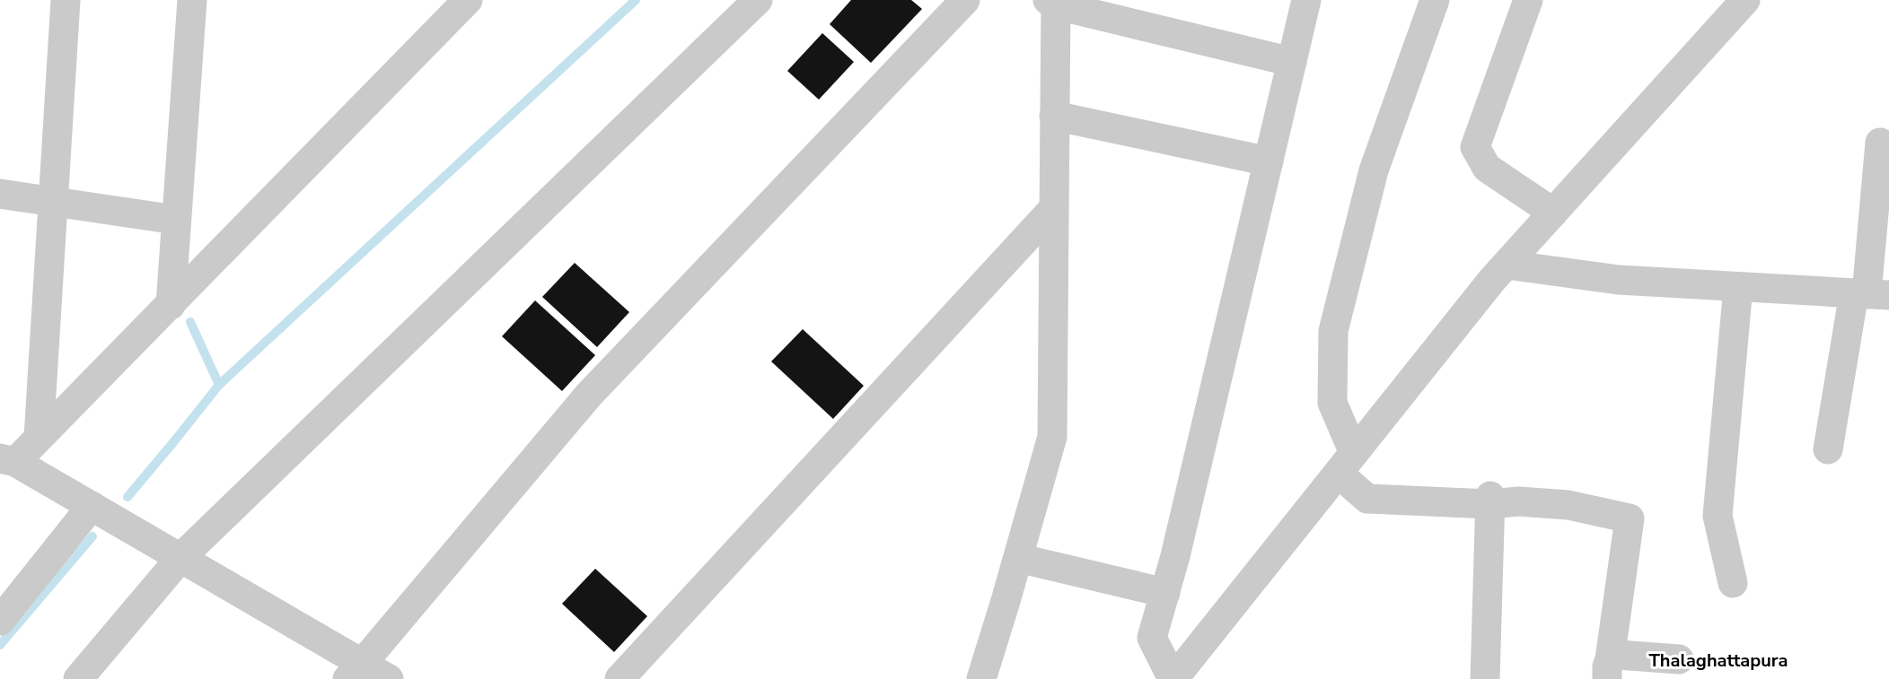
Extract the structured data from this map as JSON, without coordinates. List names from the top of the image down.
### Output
{
  "districts": ["Thalaghattapura"]
}
